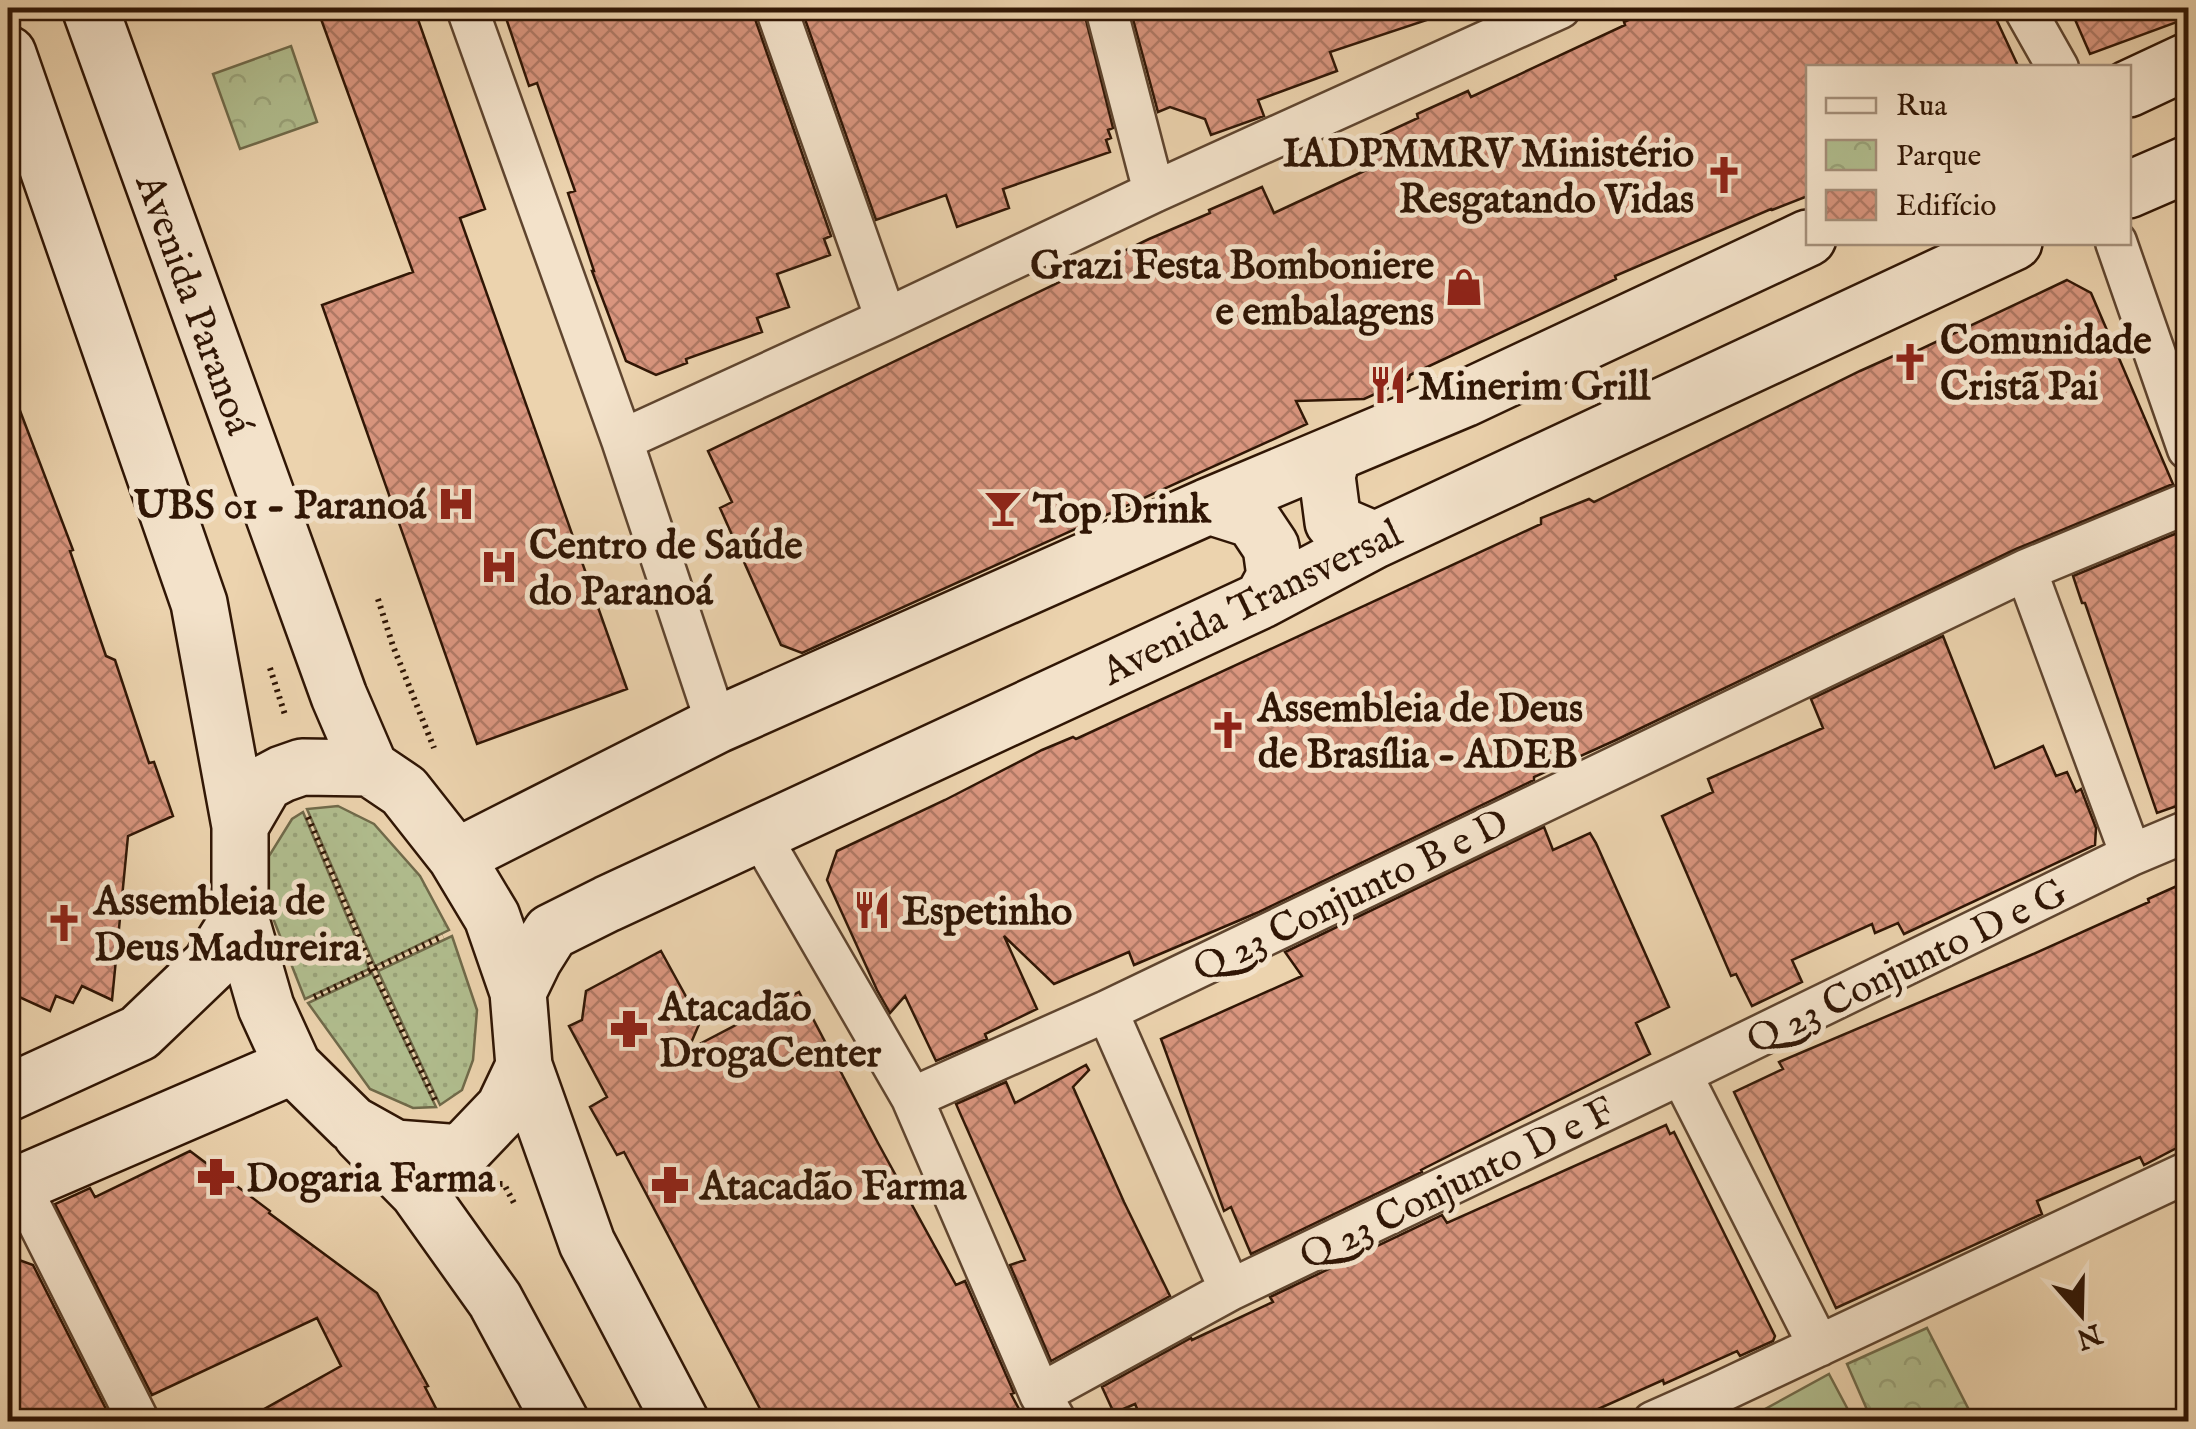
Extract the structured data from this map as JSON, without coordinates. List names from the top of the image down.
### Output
{
  "streets": {
    "street": [
      "Avenida Paranoá",
      "Avenida Transversal",
      "Q 23 Conjunto B e D",
      "Q 23 Conjunto D e G",
      "Q 23 Conjunto D e F"
    ]
  },
  "crossings": [
    ["Q 23 Conjunto D e G", "Q 23 Conjunto D e F"]
  ],
  "places": {
    "church": [
      "IADPMMRV Ministério Resgatando Vidas",
      "Comunidade Cristã Pai",
      "Assembleia de Deus de Brasília - ADEB",
      "Assembleia de Deus Madureira"
    ],
    "shop": ["Grazi Festa Bomboniere e embalagens"],
    "restaurant": ["Minerim Grill", "Espetinho"],
    "hospital": ["UBS 01 - Paranoá", "Centro de Saúde do Paranoá"],
    "bar": ["Top Drink"],
    "pharmacy": ["Atacadão DrogaCenter", "Dogaria Farma", "Atacadão Farma"]
  },
  "legend": ["Rua", "Parque", "Edifício"],
  "north": "bottom"
}
